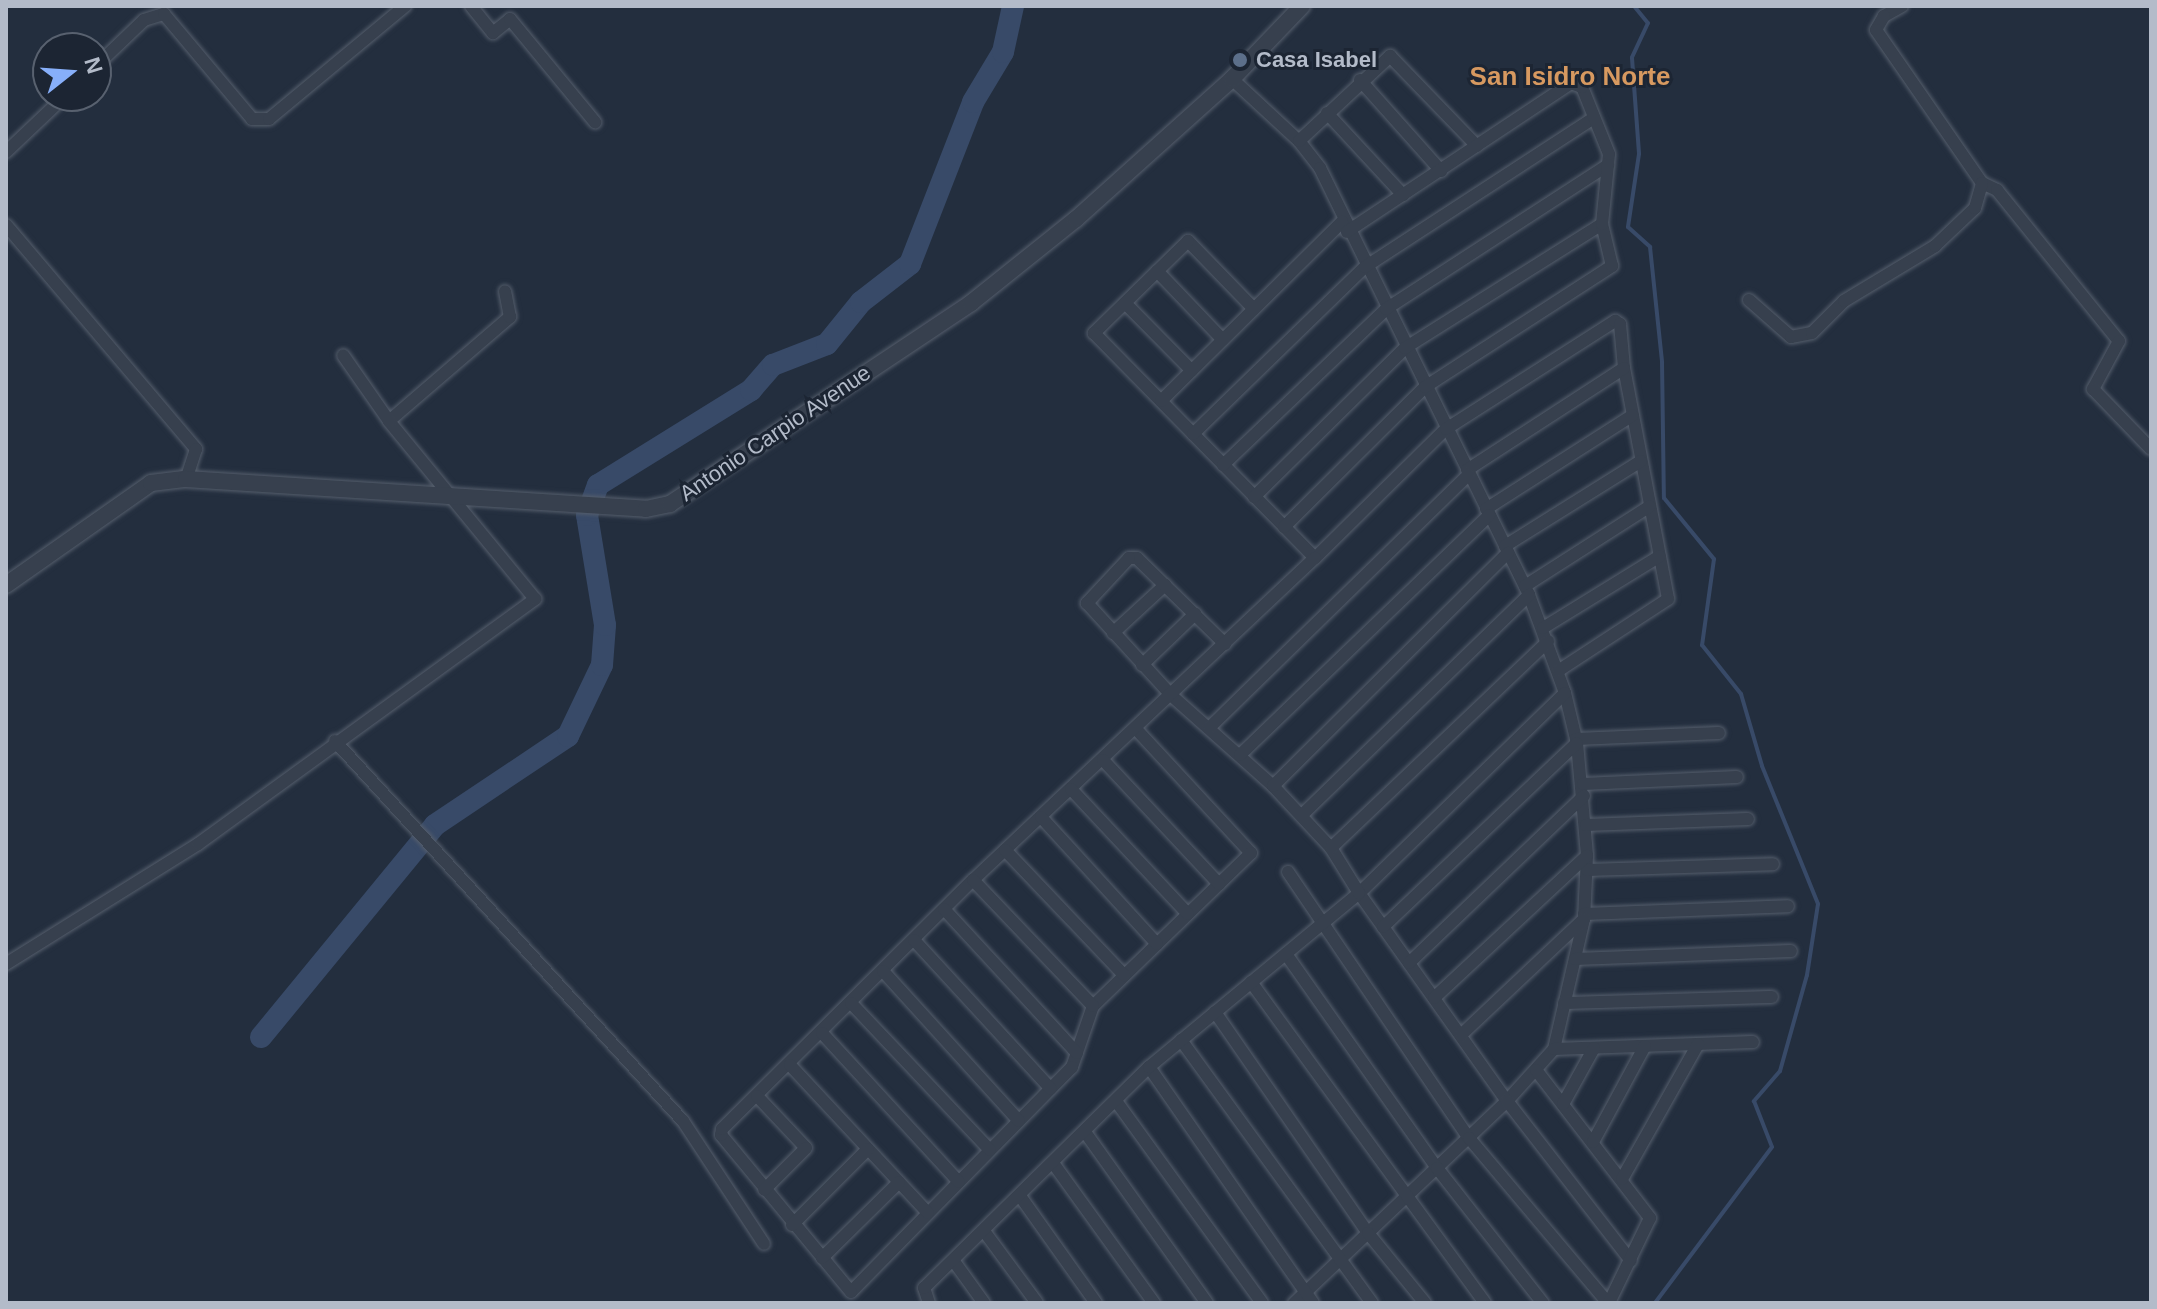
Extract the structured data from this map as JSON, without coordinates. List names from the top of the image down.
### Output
{
  "streets": {
    "street": ["Antonio Carpio Avenue"]
  },
  "districts": ["San Isidro Norte"],
  "places": ["Casa Isabel"],
  "north": "right"
}
